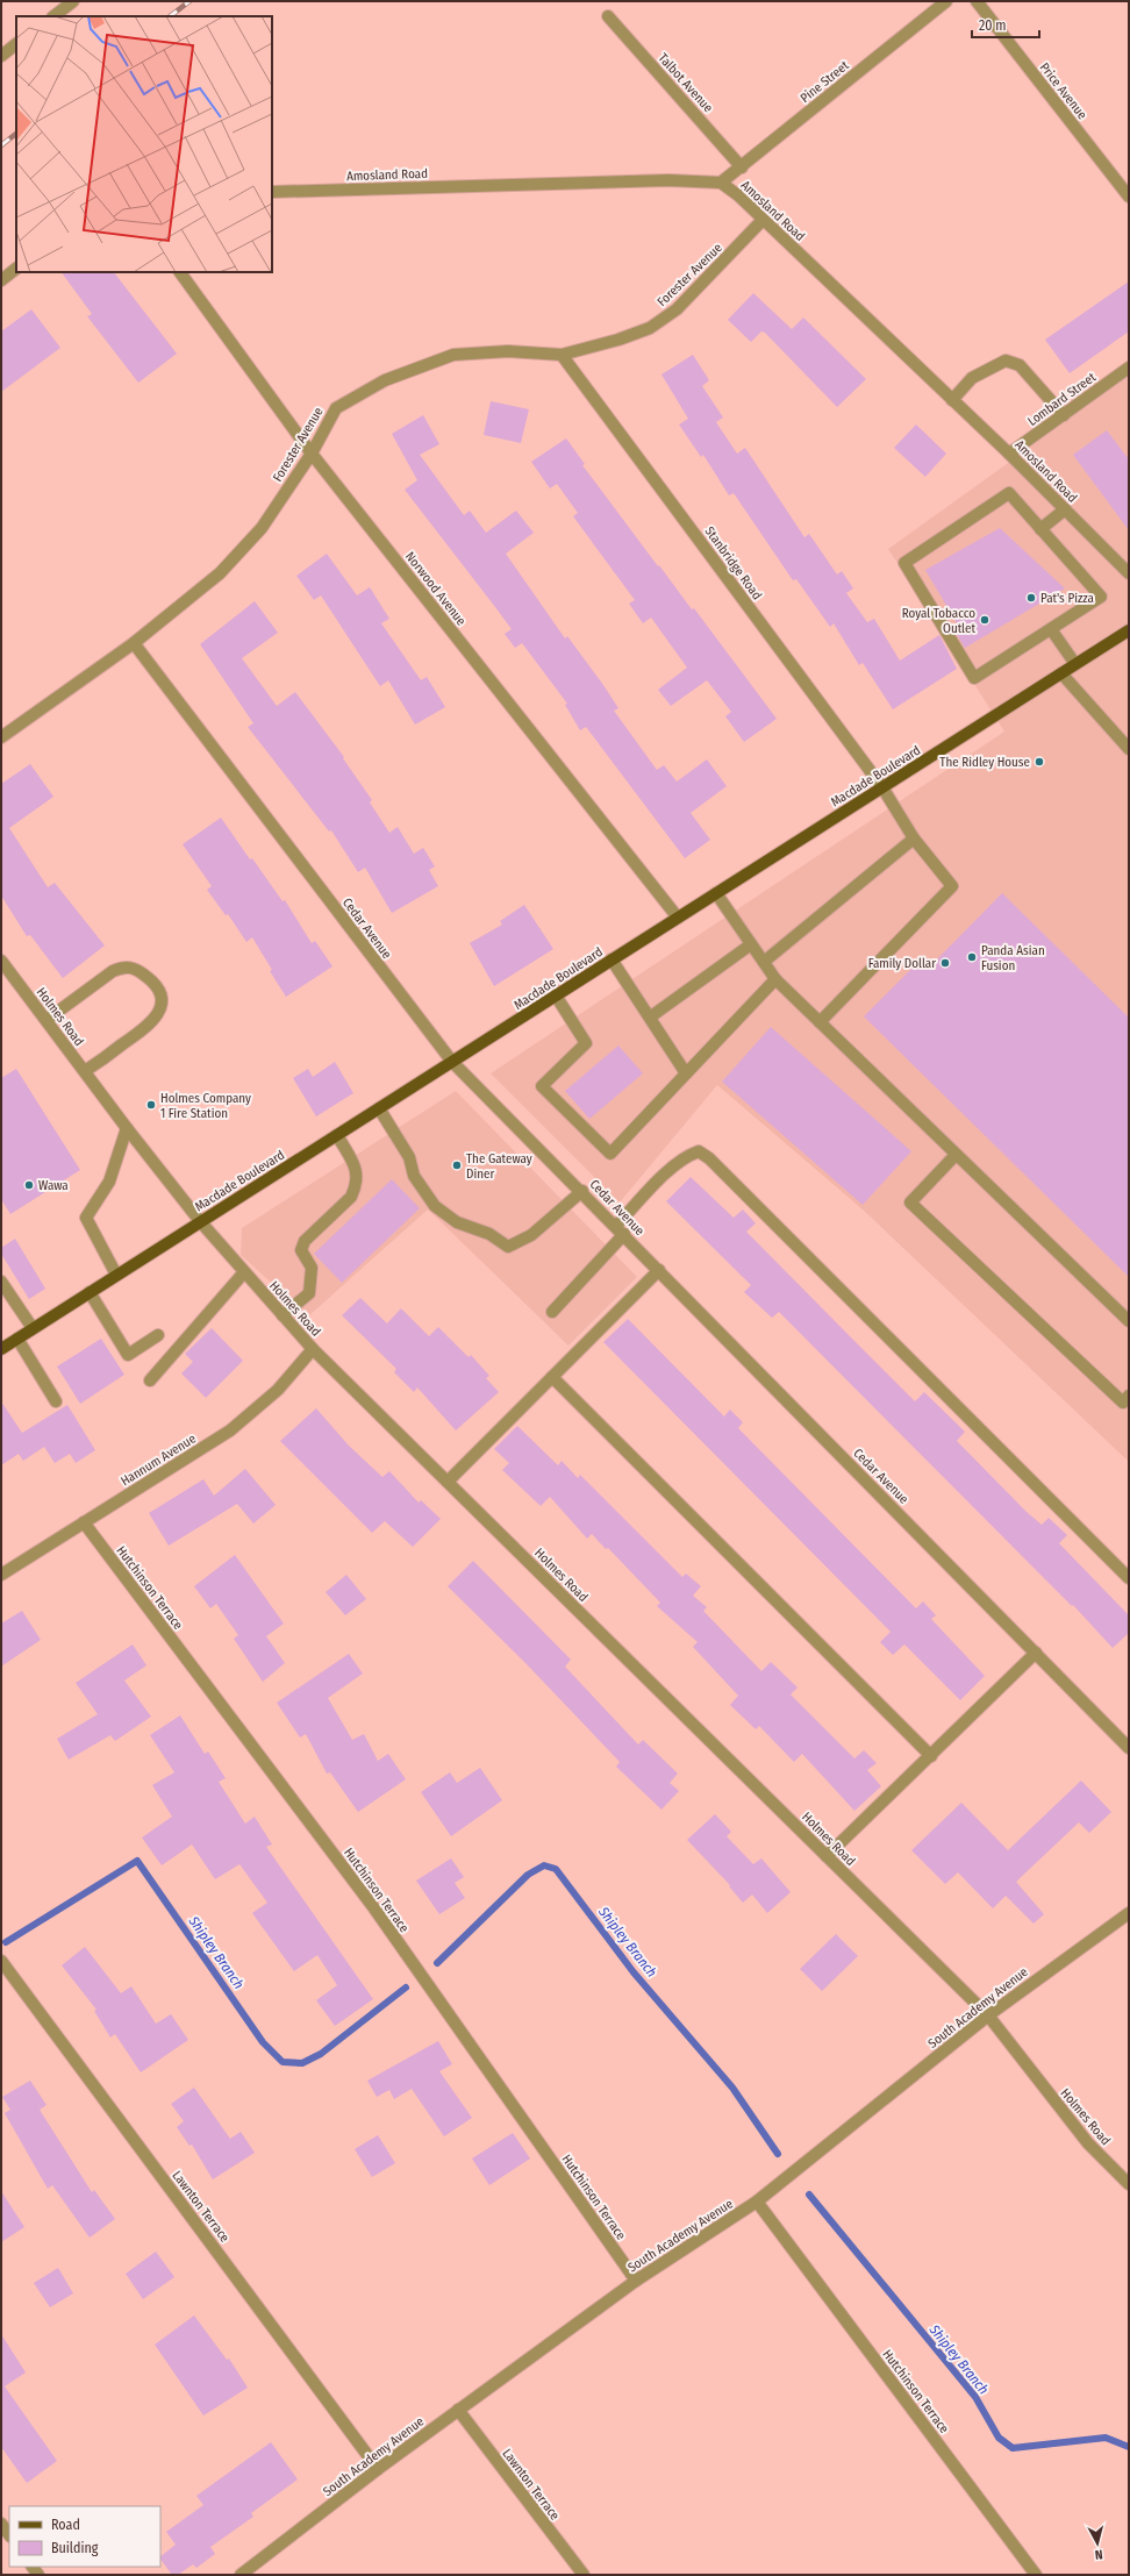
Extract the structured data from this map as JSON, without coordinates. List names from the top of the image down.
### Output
{
  "streets": {
    "main road": ["Macdade Boulevard"],
    "street": [
      "Pine Street",
      "Talbot Avenue",
      "Price Avenue",
      "Amosland Road",
      "Forester Avenue",
      "Lombard Street",
      "Stanbridge Road",
      "Norwood Avenue",
      "Cedar Avenue",
      "Holmes Road",
      "Hannum Avenue",
      "Hutchinson Terrace",
      "South Academy Avenue",
      "Lawnton Terrace"
    ]
  },
  "crossings": [
    ["Pine Street", "Talbot Avenue"],
    ["Pine Street", "Amosland Road"],
    ["Amosland Road", "Forester Avenue"],
    ["Amosland Road", "Lombard Street"],
    ["Forester Avenue", "Stanbridge Road"],
    ["Forester Avenue", "Norwood Avenue"],
    ["Forester Avenue", "Cedar Avenue"],
    ["Stanbridge Road", "Macdade Boulevard"],
    ["Norwood Avenue", "Macdade Boulevard"],
    ["Macdade Boulevard", "Cedar Avenue"],
    ["Macdade Boulevard", "Holmes Road"],
    ["Holmes Road", "Hannum Avenue"],
    ["Holmes Road", "South Academy Avenue"],
    ["Hannum Avenue", "Hutchinson Terrace"],
    ["Hutchinson Terrace", "South Academy Avenue"],
    ["South Academy Avenue", "Lawnton Terrace"]
  ],
  "water": ["Shipley Branch"],
  "places": [
    "Pat's Pizza",
    "Royal Tobacco Outlet",
    "The Ridley House",
    "Panda Asian Fusion",
    "Family Dollar",
    "Holmes Company 1 Fire Station",
    "The Gateway Diner",
    "Wawa"
  ],
  "legend": ["Road", "Building"],
  "scale_bar": "20 m",
  "north": "bottom"
}
